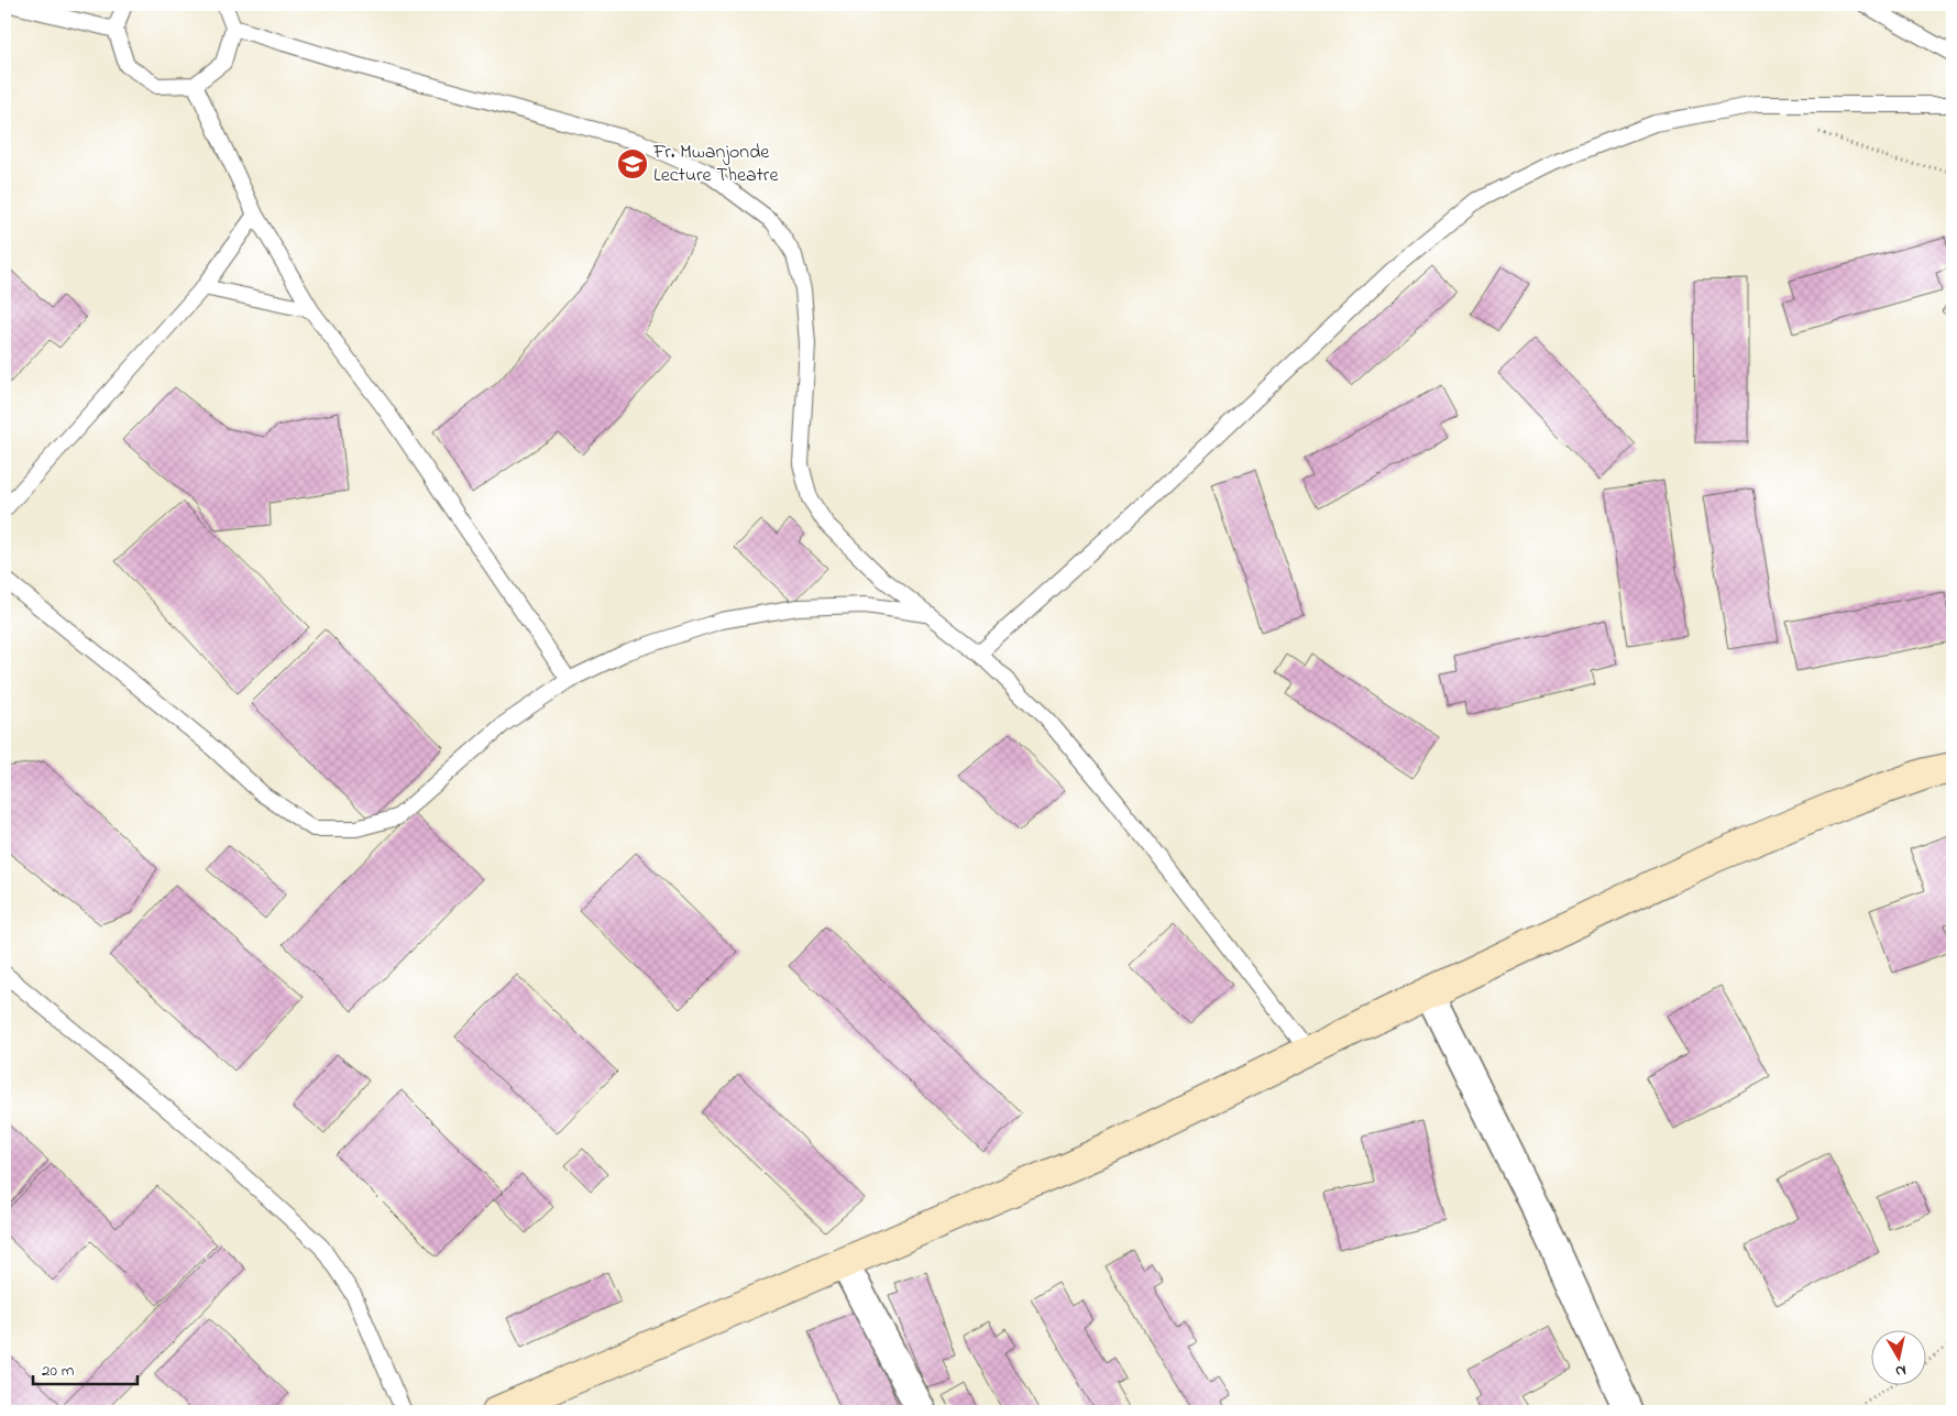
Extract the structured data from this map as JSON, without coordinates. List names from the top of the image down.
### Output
{
  "places": {
    "school or university": ["Fr. Mwanjonde Lecture Theatre"]
  },
  "scale_bar": "20 m",
  "north": "bottom"
}
